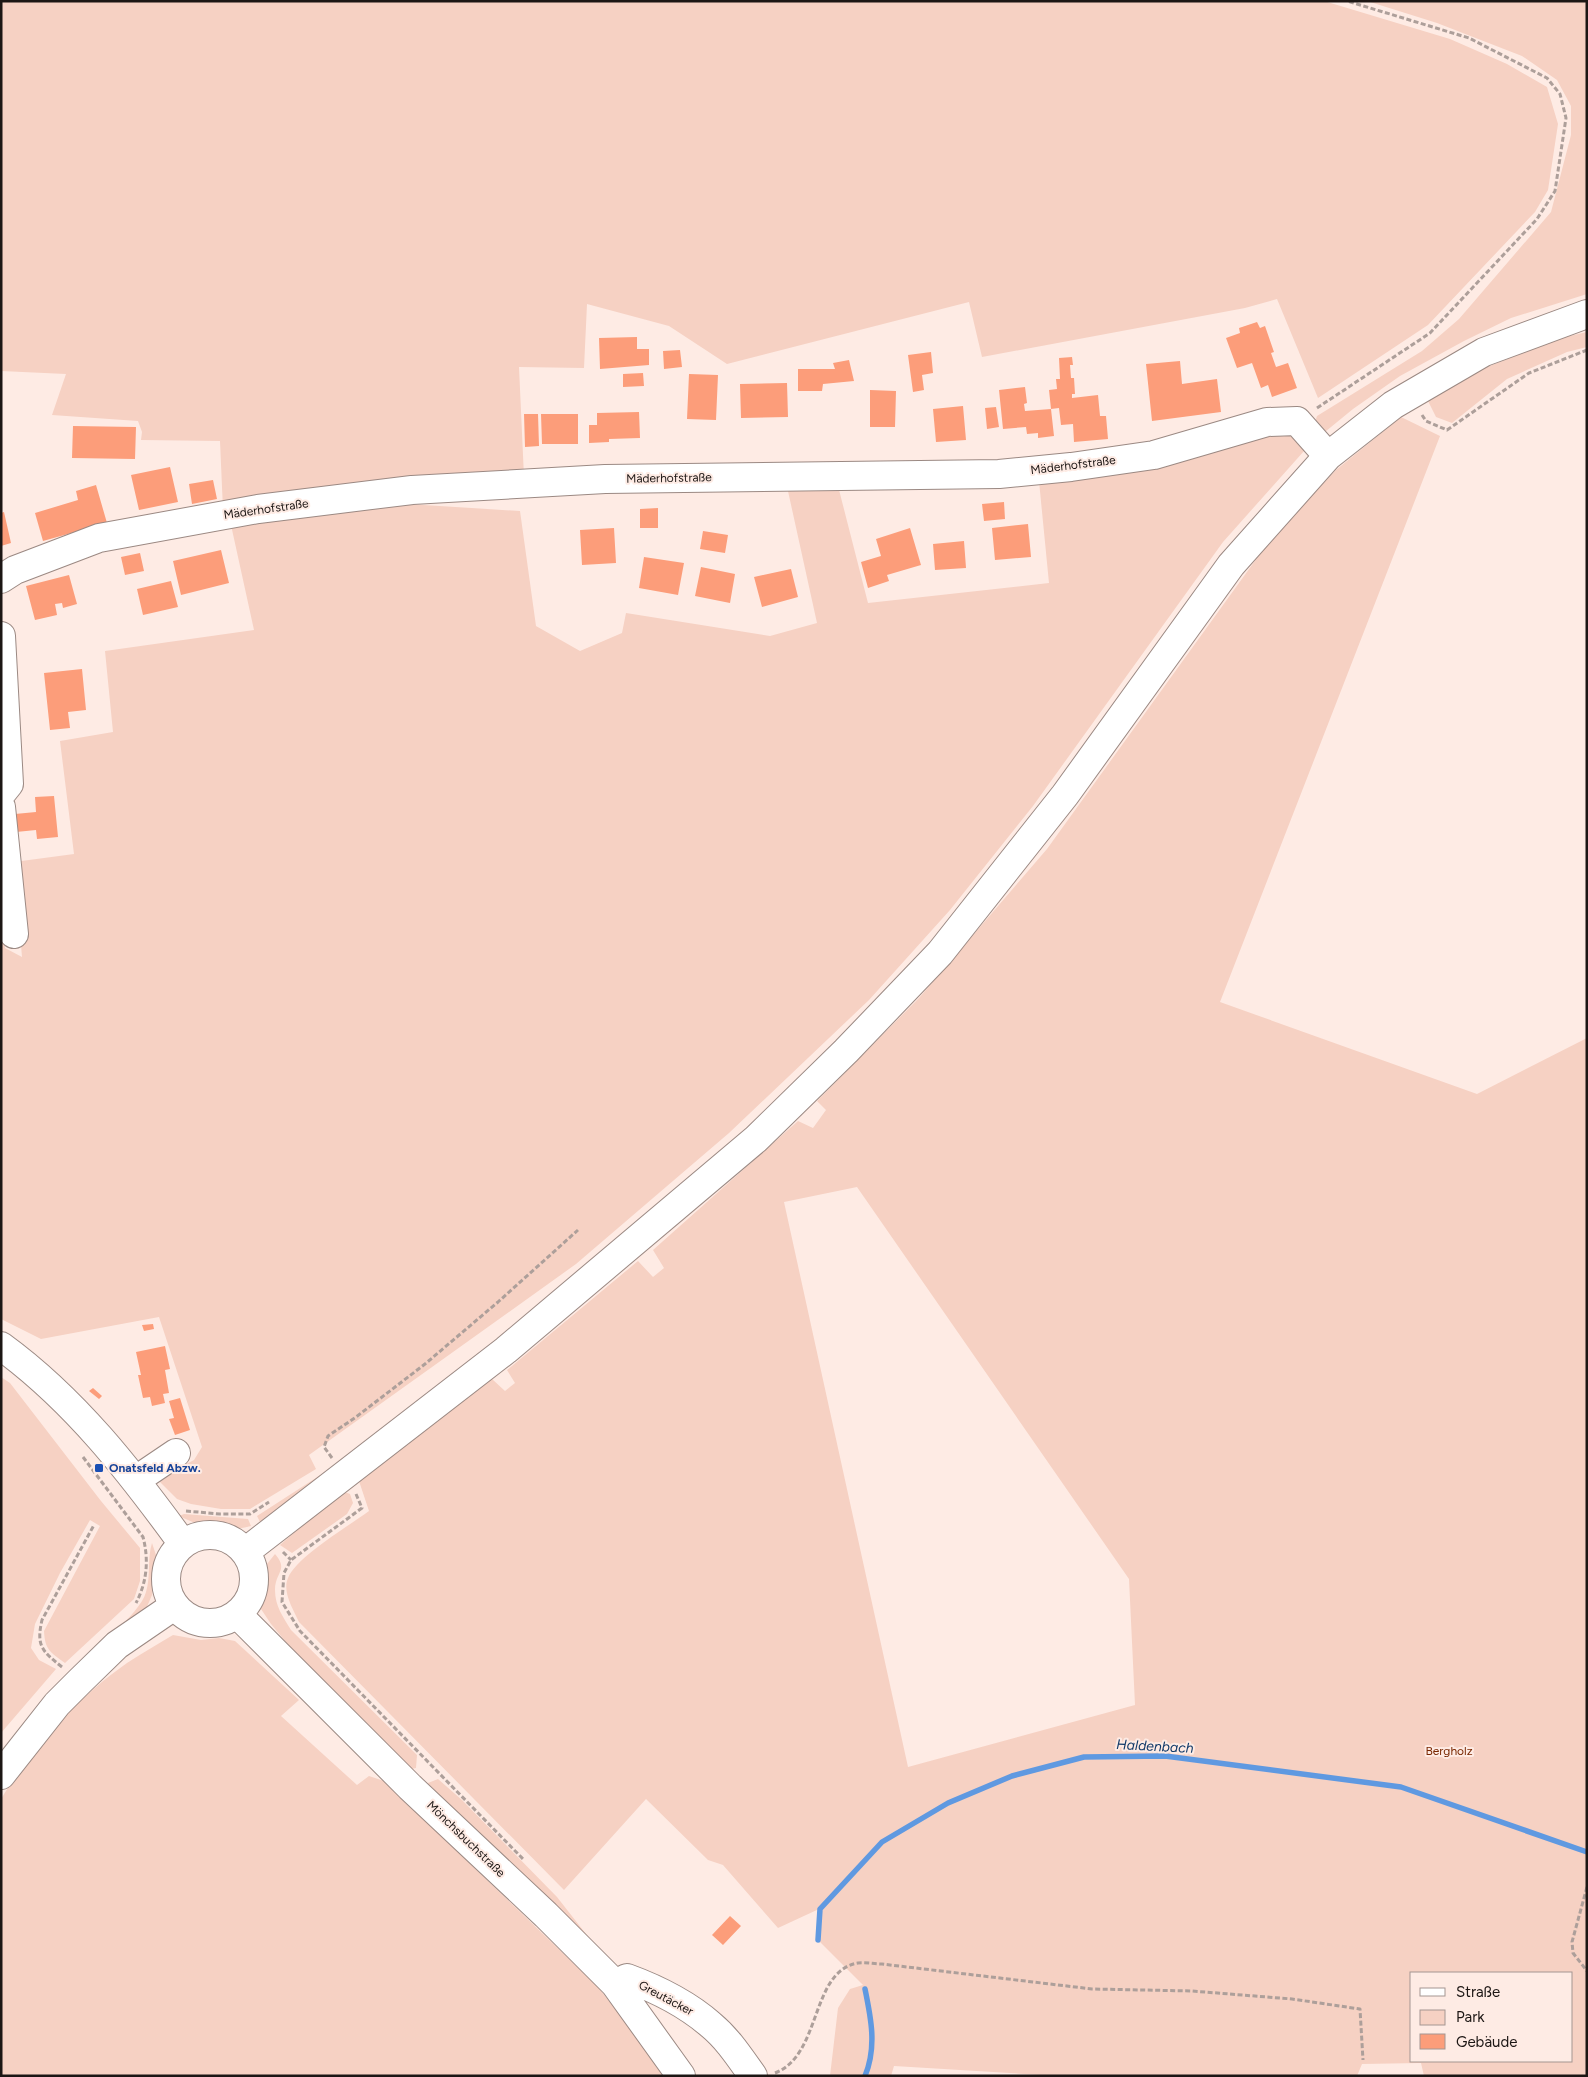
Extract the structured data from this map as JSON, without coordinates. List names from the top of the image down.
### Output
{
  "streets": {
    "street": ["Mäderhofstraße", "Mönchsbuchstraße", "Greutäcker"]
  },
  "crossings": [
    ["Mönchsbuchstraße", "Greutäcker"]
  ],
  "water": ["Haldenbach"],
  "parks": ["Bergholz"],
  "places": {
    "transit": ["Onatsfeld Abzw."]
  },
  "legend": ["Straße", "Park", "Gebäude"]
}
